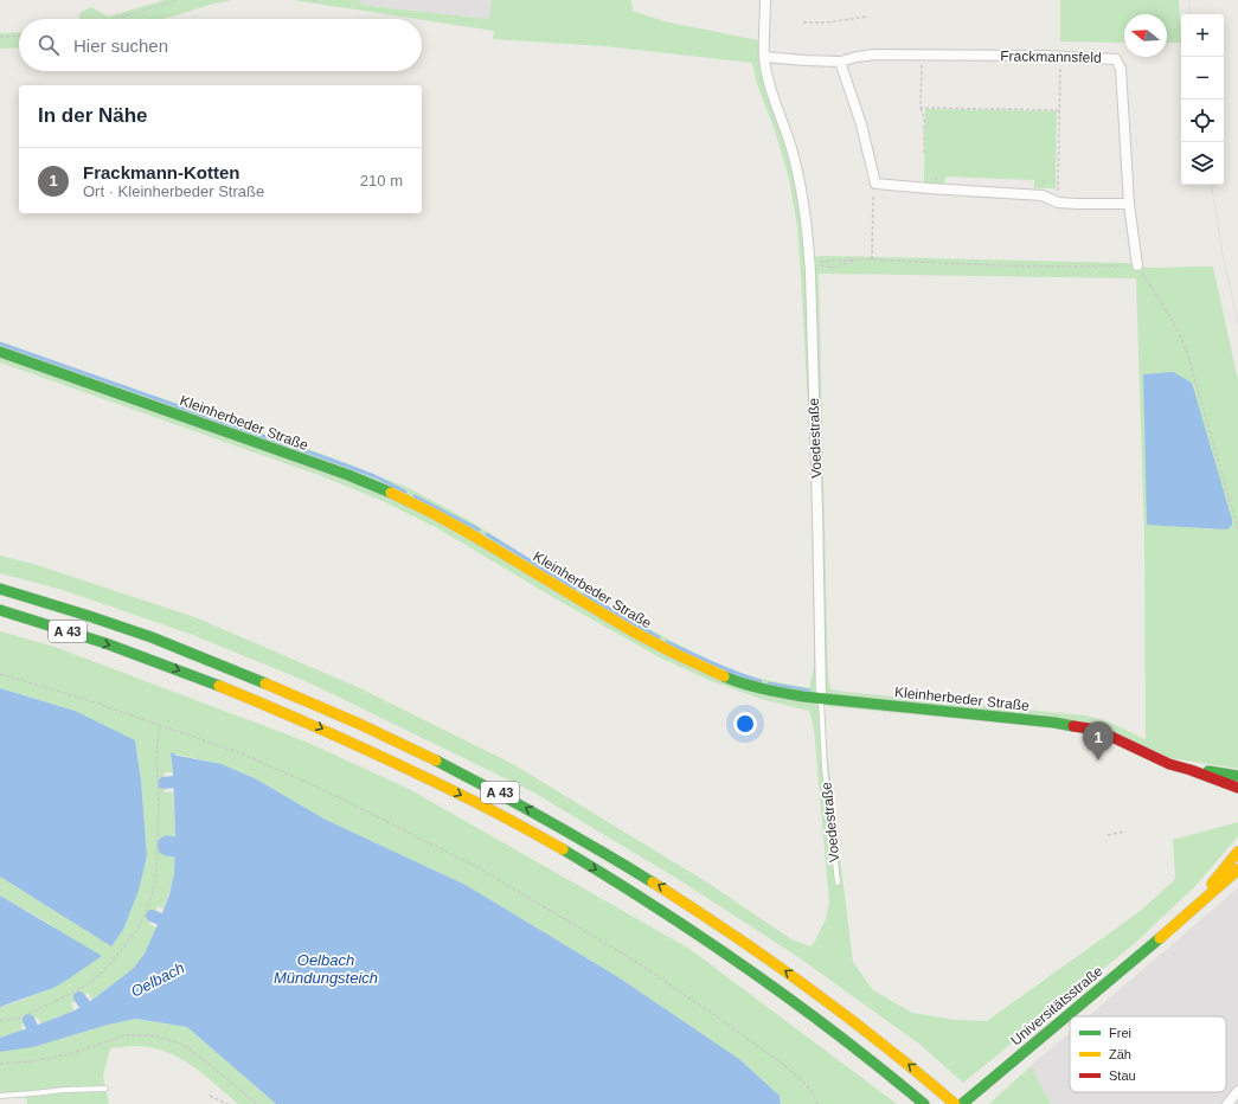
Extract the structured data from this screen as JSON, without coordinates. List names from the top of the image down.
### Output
{
  "streets": {
    "main road": ["Kleinherbeder Straße", "A 43", "Universitätsstraße"],
    "street": ["Frackmannsfeld", "Voedestraße"]
  },
  "crossings": [
    ["Frackmannsfeld", "Voedestraße"],
    ["Kleinherbeder Straße", "Voedestraße"]
  ],
  "water": ["Oelbach Mündungsteich", "Oelbach"],
  "legend": ["Frei", "Zäh", "Stau"],
  "north": "left",
  "page": {
    "map_buttons": ["+", "−"],
    "search": "Hier suchen",
    "heading": "In der Nähe",
    "list": [
      {
        "mark": "1",
        "name": "Frackmann-Kotten",
        "note": "Ort · Kleinherbeder Straße",
        "value": "210 m"
      }
    ],
    "pins": "1"
  }
}
